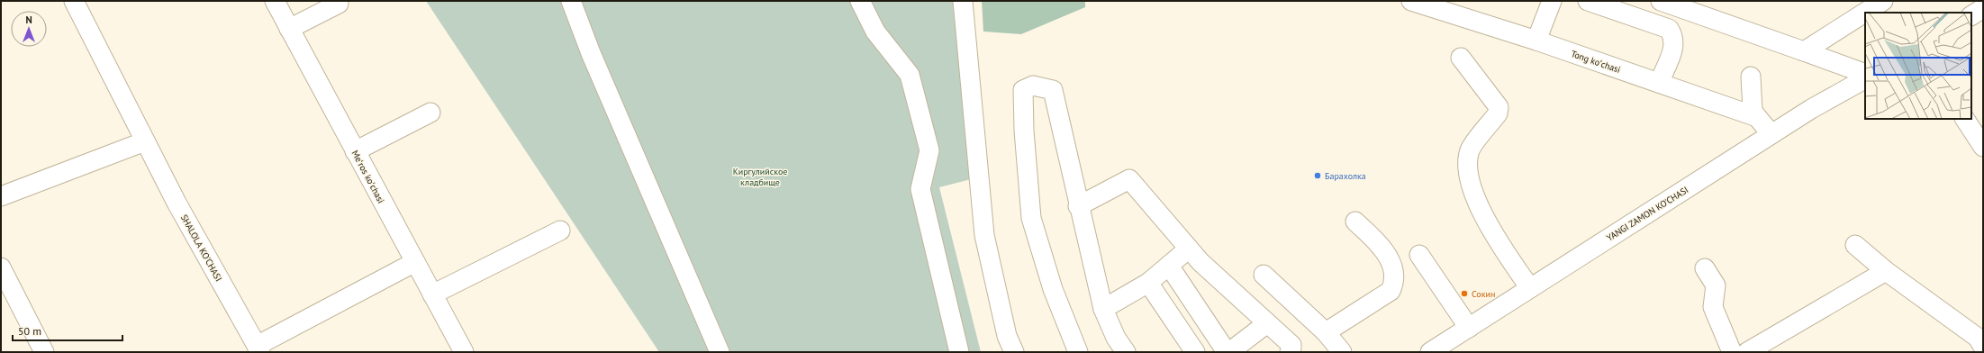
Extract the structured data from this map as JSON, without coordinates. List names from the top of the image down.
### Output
{
  "streets": {
    "street": [
      "Tong koʻchasi",
      "Meʻros koʻchasi",
      "YANGI ZAMON KO'CHASI",
      "SHALOLA KO'CHASI"
    ]
  },
  "parks": ["Киргулийское кладбище"],
  "places": ["Барахолка", "Сокин"],
  "scale_bar": "50 m",
  "north": "top"
}
